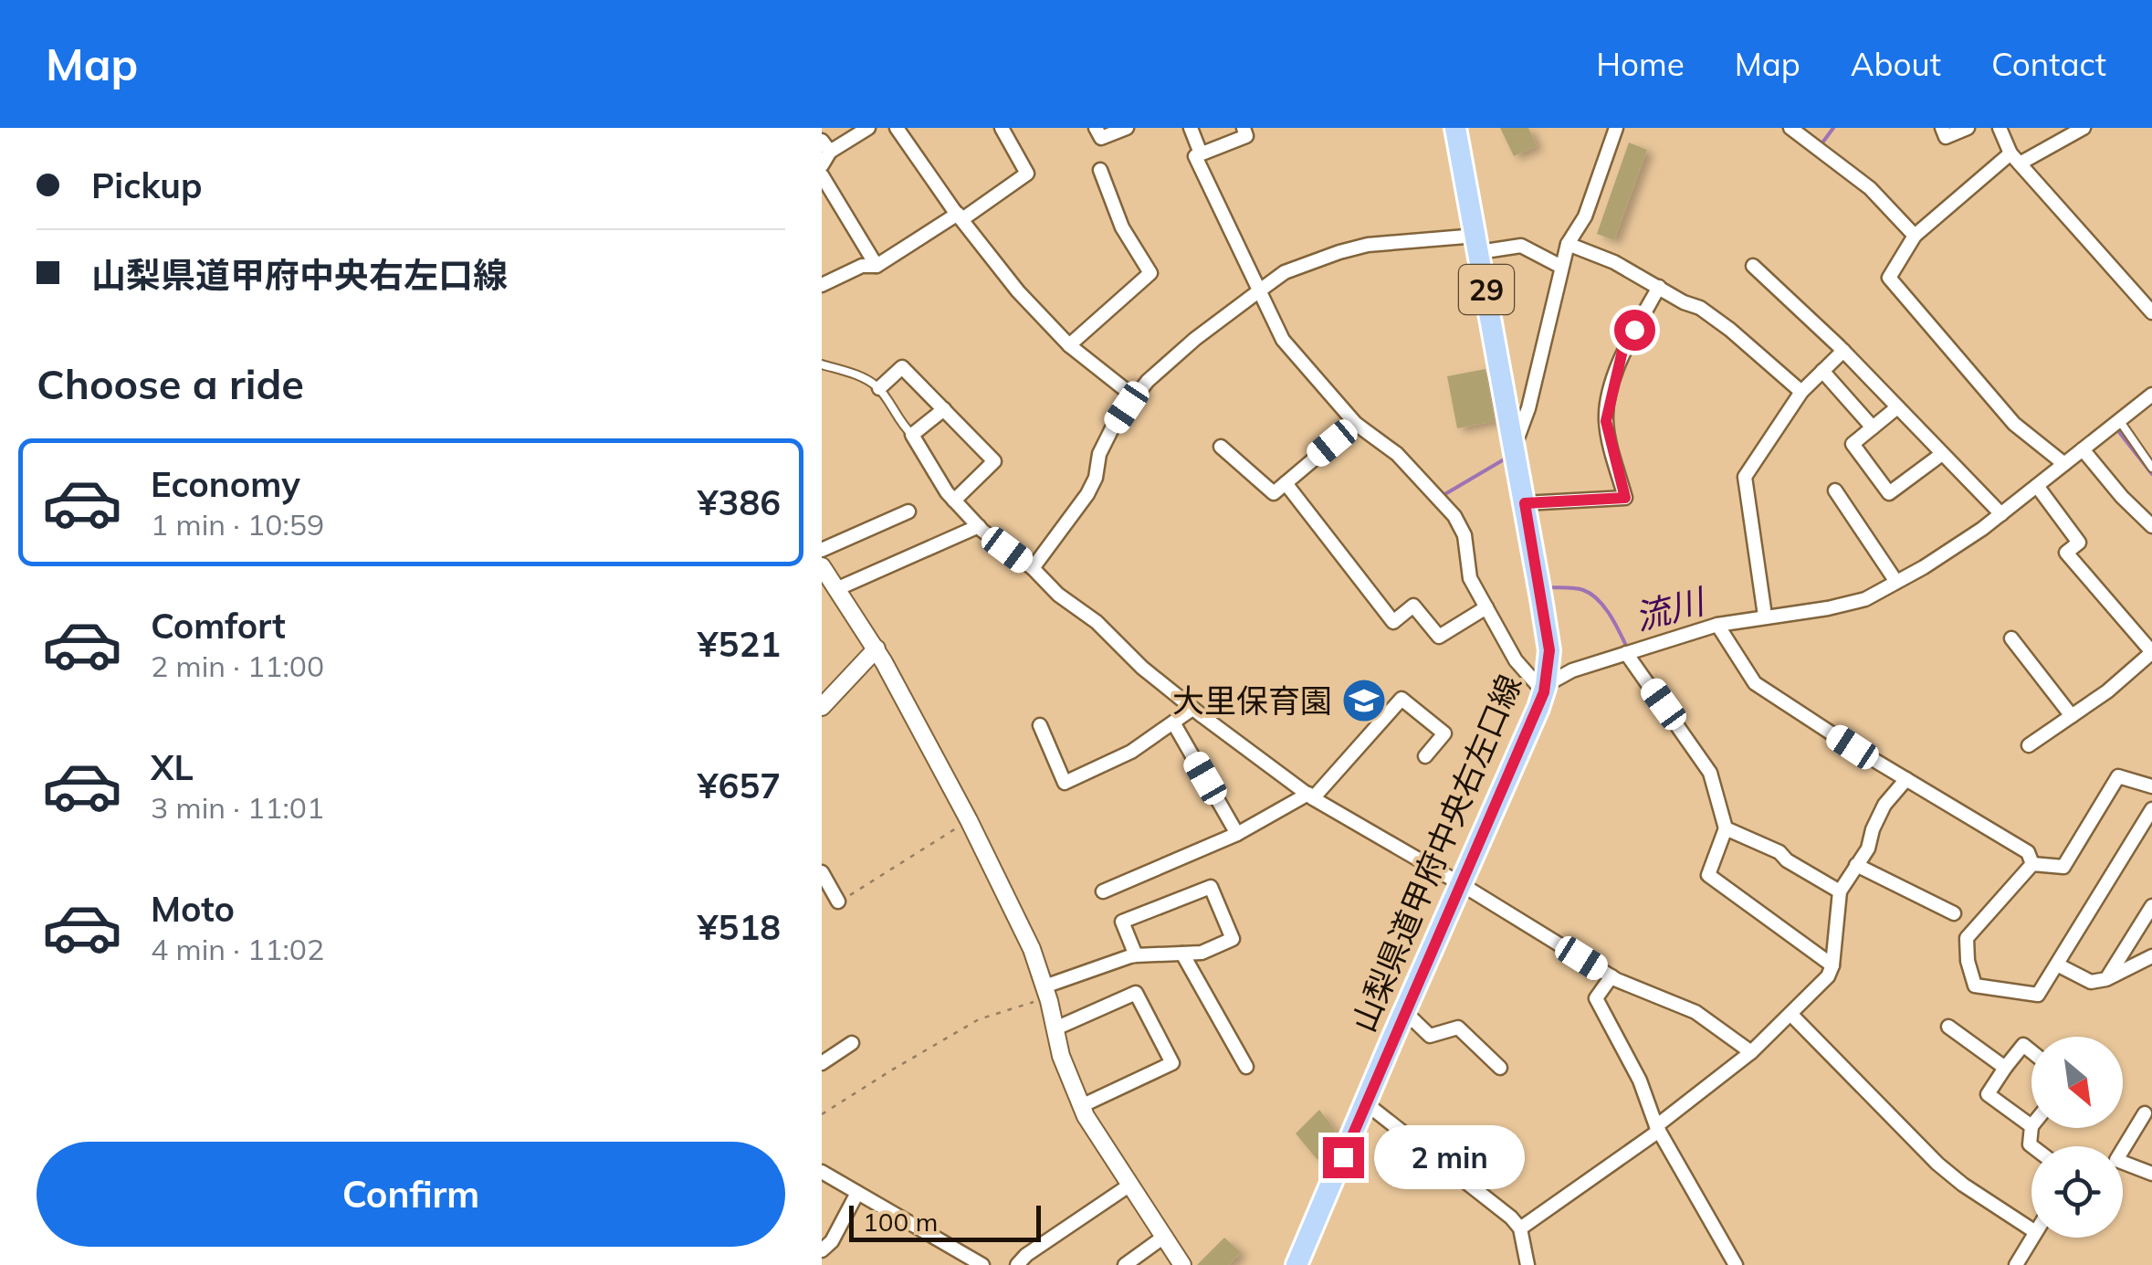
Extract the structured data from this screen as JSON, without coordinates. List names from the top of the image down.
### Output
{
  "streets": {
    "main road": ["29", "山梨県道甲府中央右左口線"]
  },
  "water": ["流川"],
  "places": {
    "school or university": ["大里保育園"]
  },
  "scale_bar": "100 m",
  "north": "bottom right",
  "page": {
    "header": "Map",
    "nav": [
      "Home",
      "Map",
      "About",
      "Contact"
    ],
    "banner": ["Pickup", "山梨県道甲府中央右左口線"],
    "heading": "Choose a ride",
    "list": [
      {
        "name": "Economy",
        "note": "1 min · 10:59",
        "value": "¥386"
      },
      {
        "name": "Comfort",
        "note": "2 min · 11:00",
        "value": "¥521"
      },
      {
        "name": "XL",
        "note": "3 min · 11:01",
        "value": "¥657"
      },
      {
        "name": "Moto",
        "note": "4 min · 11:02",
        "value": "¥518"
      }
    ],
    "buttons": "Confirm",
    "bubble": "2 min",
    "scale": "100 m"
  }
}
